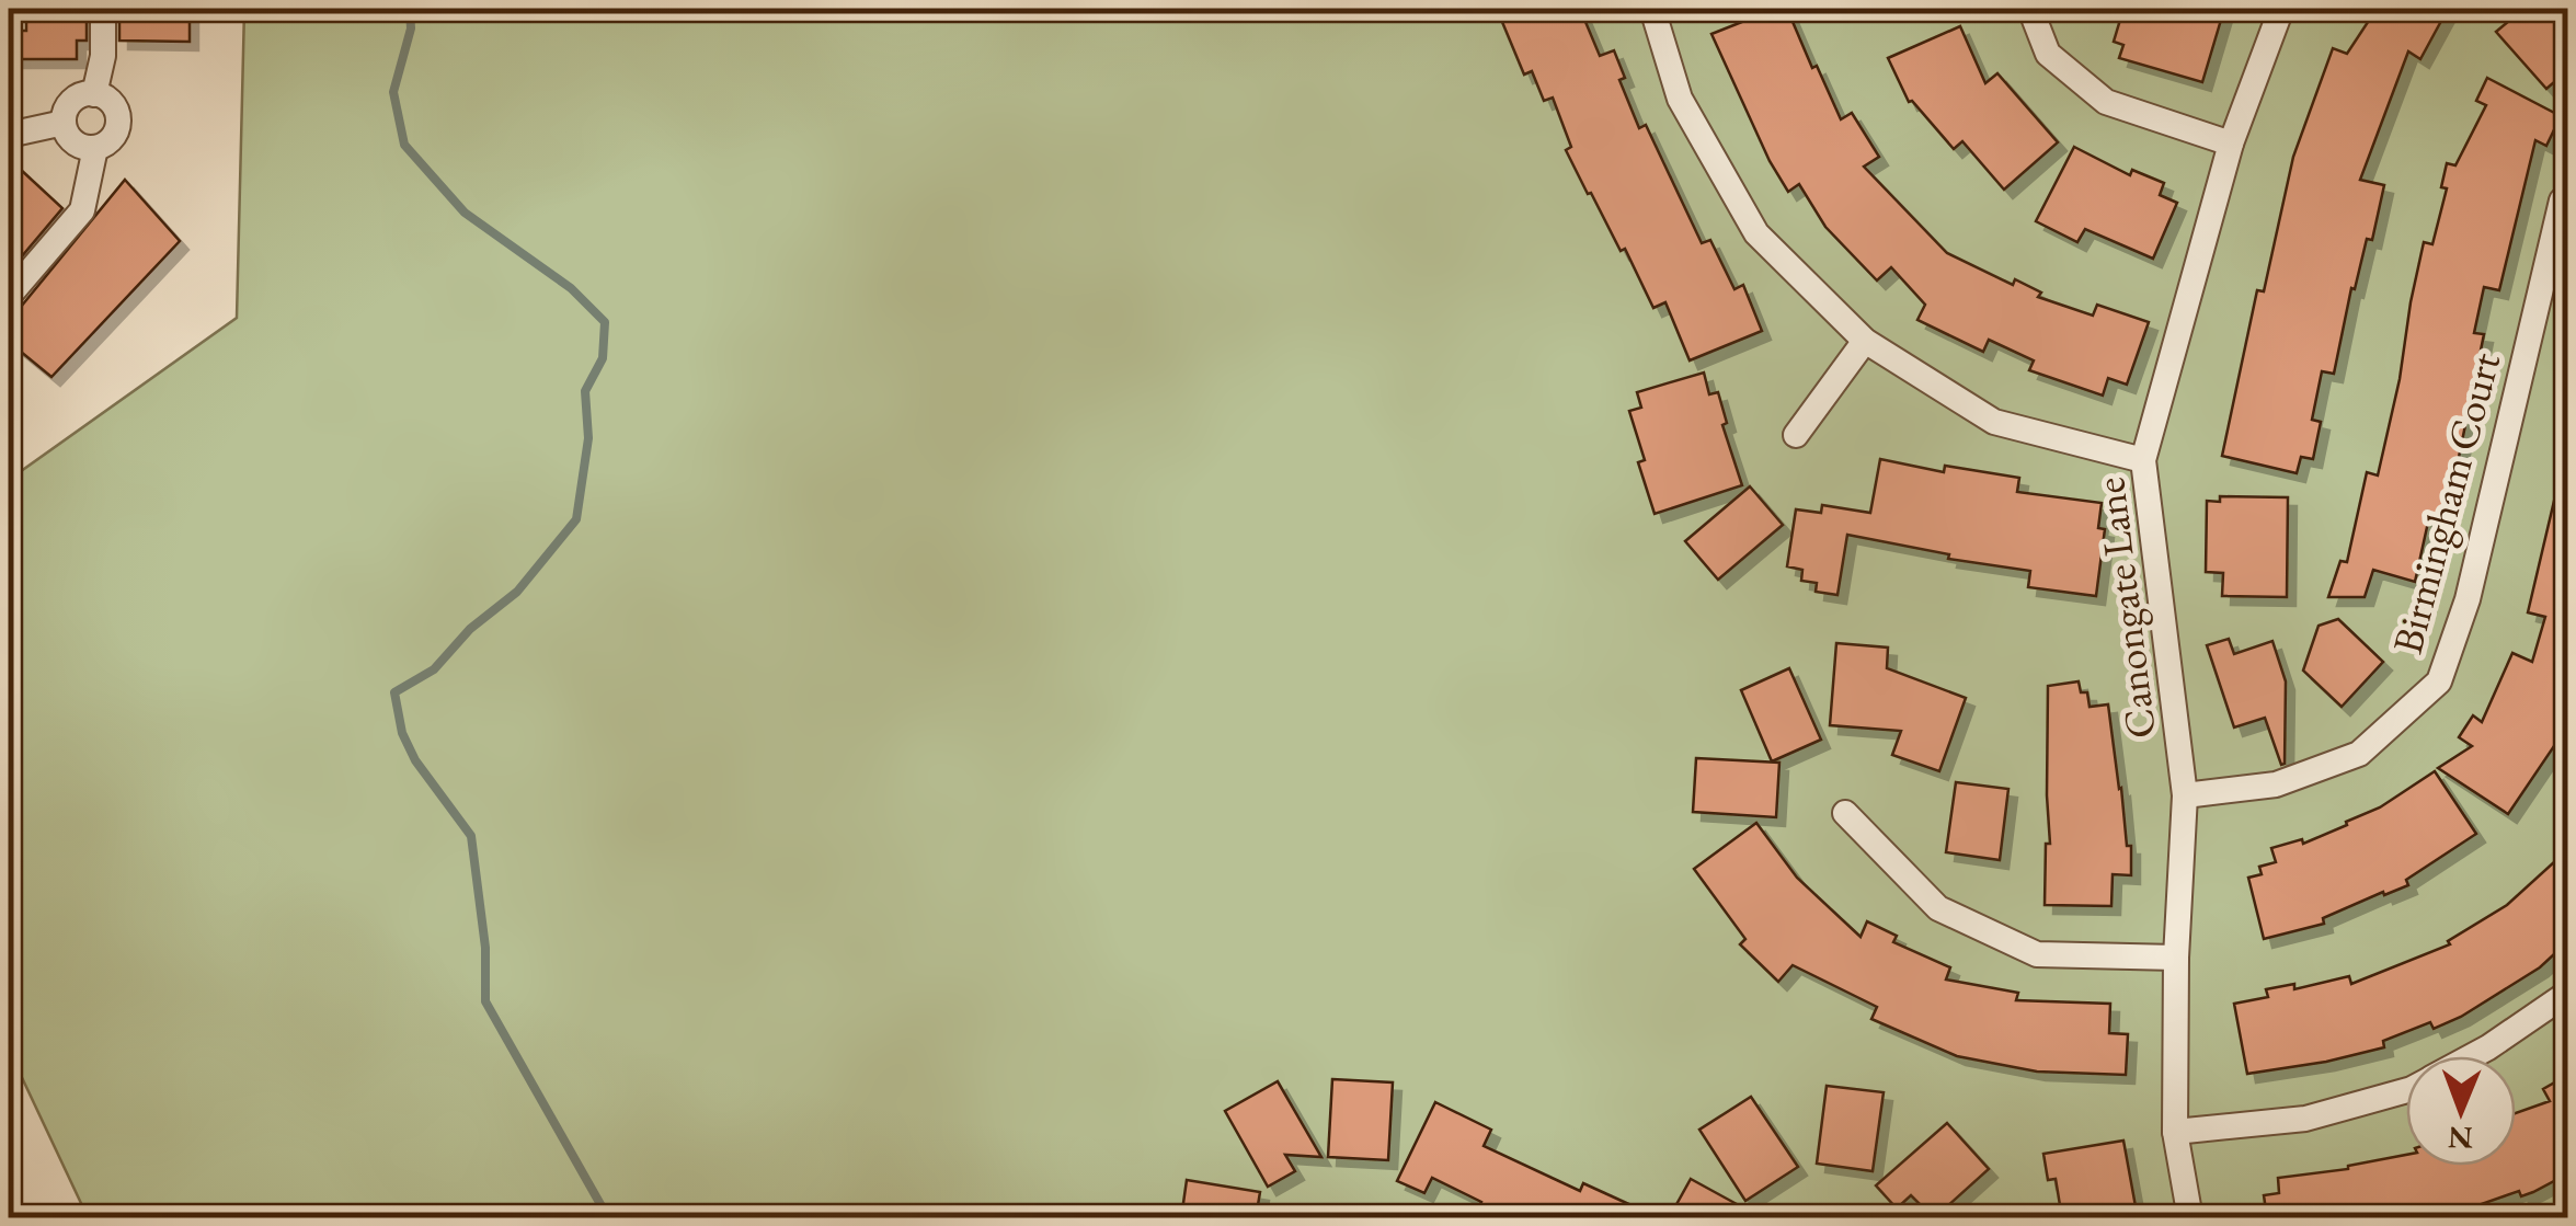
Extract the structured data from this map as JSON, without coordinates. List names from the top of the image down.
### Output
{
  "streets": {
    "street": ["Birmingham Court", "Canongate Lane"]
  },
  "crossings": [
    ["Birmingham Court", "Canongate Lane"]
  ],
  "north": "bottom"
}
